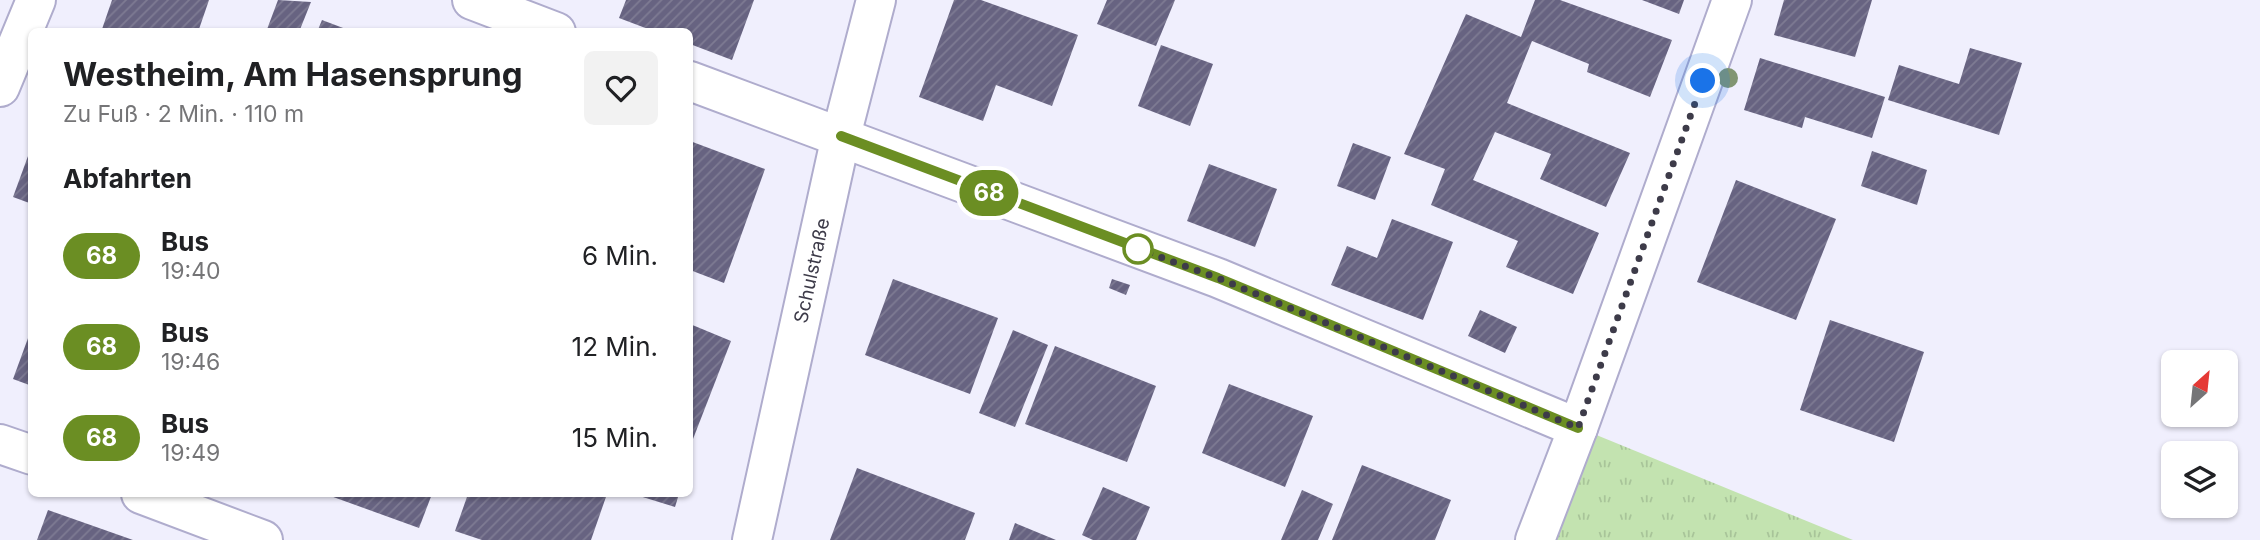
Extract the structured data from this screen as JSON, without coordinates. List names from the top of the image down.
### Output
{
  "streets": {
    "street": ["Schulstraße"]
  },
  "lines": ["bus line 68"],
  "north": "top right",
  "page": {
    "on_map": "68",
    "heading": [
      ["Westheim, Am Hasensprung", "Zu Fuß · 2 Min. · 110 m"],
      "Abfahrten"
    ],
    "list": [
      {
        "mark": "68",
        "name": "Bus",
        "note": "19:40",
        "value": "6 Min."
      },
      {
        "mark": "68",
        "name": "Bus",
        "note": "19:46",
        "value": "12 Min."
      },
      {
        "mark": "68",
        "name": "Bus",
        "note": "19:49",
        "value": "15 Min."
      }
    ]
  }
}
